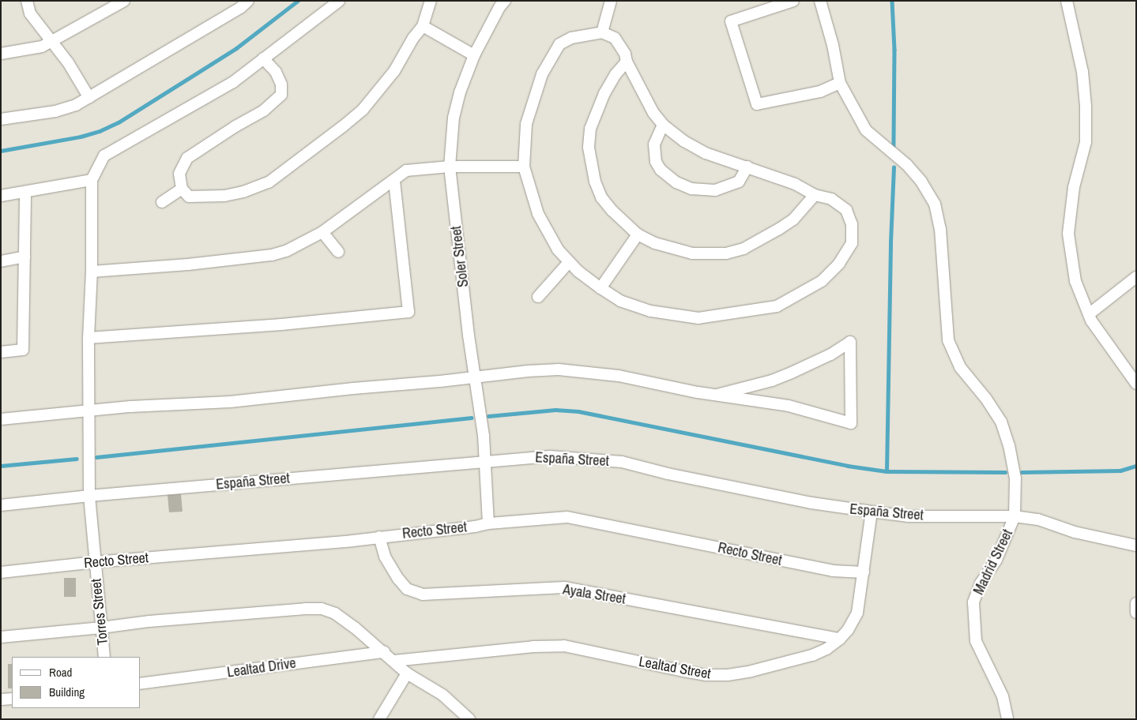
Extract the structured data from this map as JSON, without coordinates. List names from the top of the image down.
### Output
{
  "streets": {
    "street": [
      "Soler Street",
      "España Street",
      "Recto Street",
      "Madrid Street",
      "Ayala Street",
      "Torres Street",
      "Lealtad Drive",
      "Lealtad Street"
    ]
  },
  "crossings": [
    ["Soler Street", "España Street"],
    ["Soler Street", "Recto Street"],
    ["España Street", "Madrid Street"],
    ["España Street", "Torres Street"],
    ["España Street", "Lealtad Street"],
    ["Recto Street", "Ayala Street"],
    ["Recto Street", "Torres Street"],
    ["Recto Street", "Lealtad Street"],
    ["Ayala Street", "Lealtad Street"]
  ],
  "legend": ["Road", "Building"]
}
